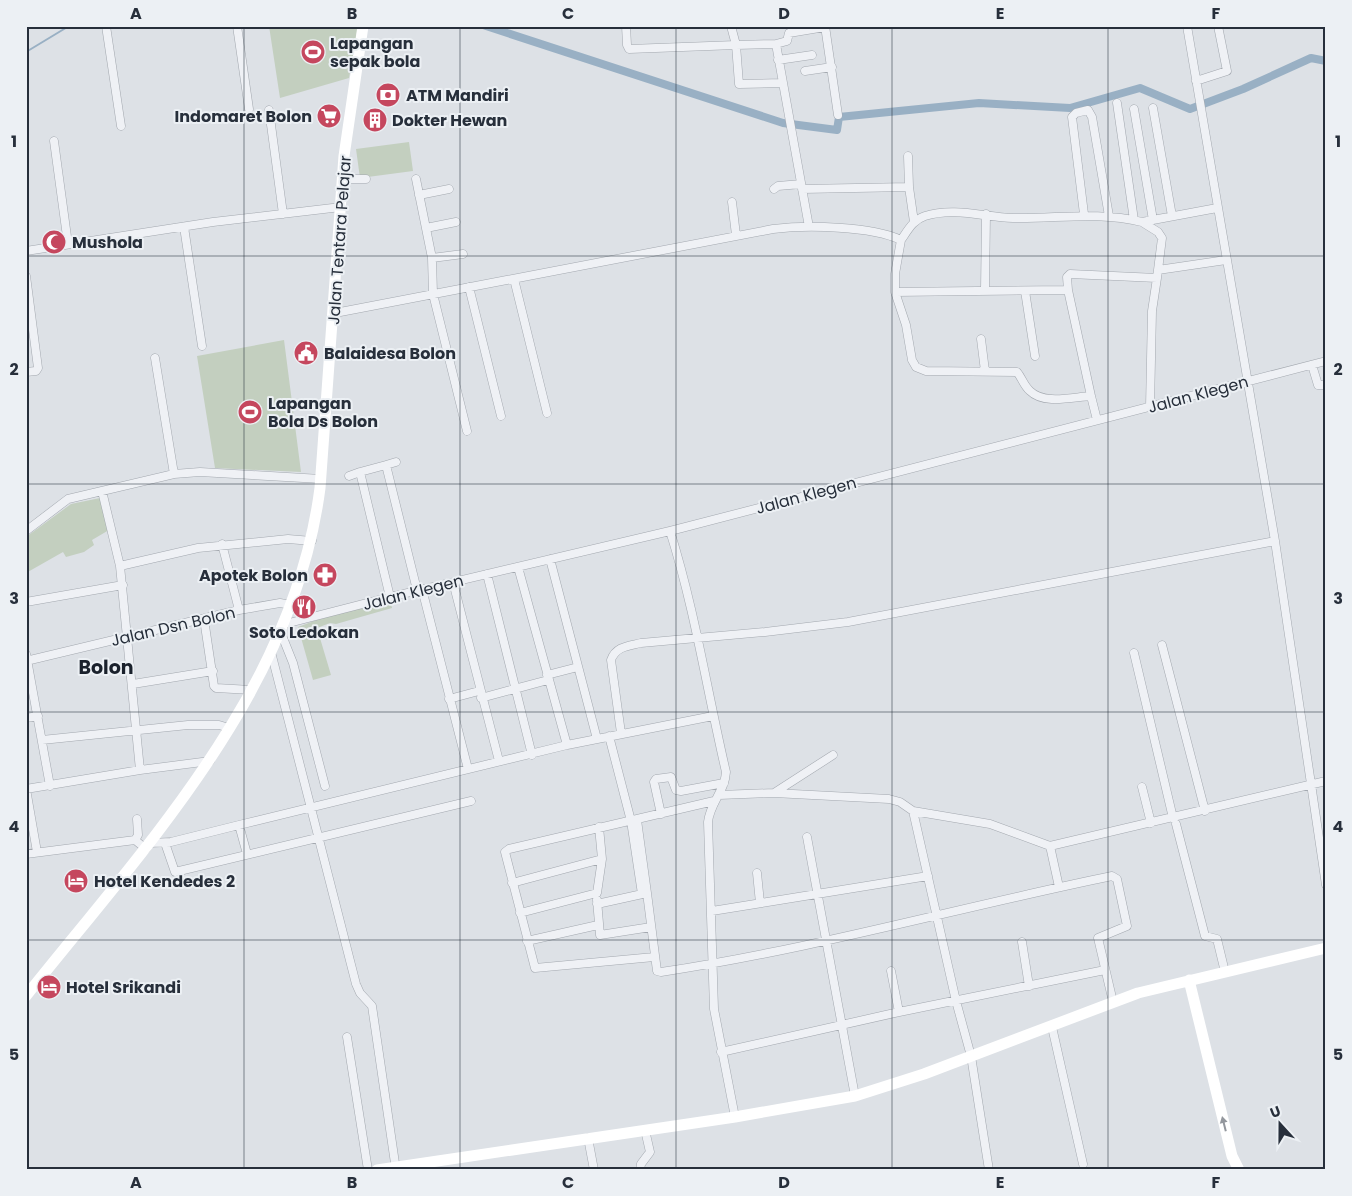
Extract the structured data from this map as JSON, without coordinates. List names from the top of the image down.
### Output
{
  "streets": {
    "street": ["Jalan Tentara Pelajar", "Jalan Klegen", "Jalan Dsn Bolon"]
  },
  "crossings": [
    ["Jalan Tentara Pelajar", "Jalan Klegen"],
    ["Jalan Tentara Pelajar", "Jalan Dsn Bolon"]
  ],
  "districts": ["Bolon"],
  "places": {
    "sports": ["Lapangan sepak bola", "Lapangan Bola Ds Bolon"],
    "bank": ["ATM Mandiri"],
    "supermarket": ["Indomaret Bolon"],
    "building": ["Dokter Hewan"],
    "mosque": ["Mushola"],
    "public building": ["Balaidesa Bolon"],
    "pharmacy": ["Apotek Bolon"],
    "restaurant": ["Soto Ledokan"],
    "hotel": ["Hotel Kendedes 2", "Hotel Srikandi"]
  },
  "north": "top",
  "grid": {
    "columns": [
      "A",
      "B",
      "C",
      "D",
      "E",
      "F"
    ],
    "rows": [
      "1",
      "2",
      "3",
      "4",
      "5"
    ]
  }
}
